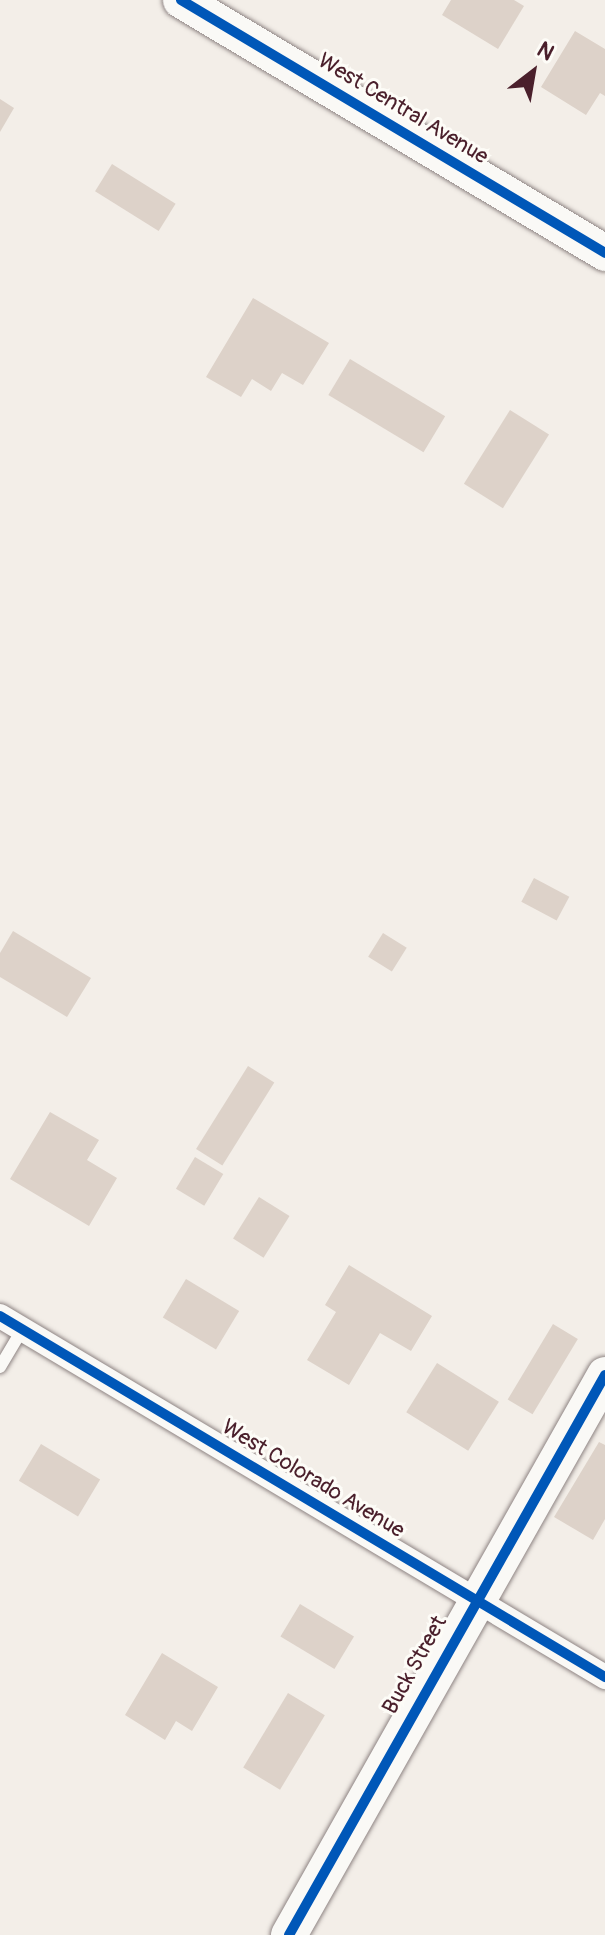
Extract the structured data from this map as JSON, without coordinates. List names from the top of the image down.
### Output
{
  "streets": {
    "street": ["West Central Avenue", "West Colorado Avenue", "Buck Street"]
  },
  "crossings": [
    ["West Colorado Avenue", "Buck Street"]
  ],
  "north": "top right"
}
